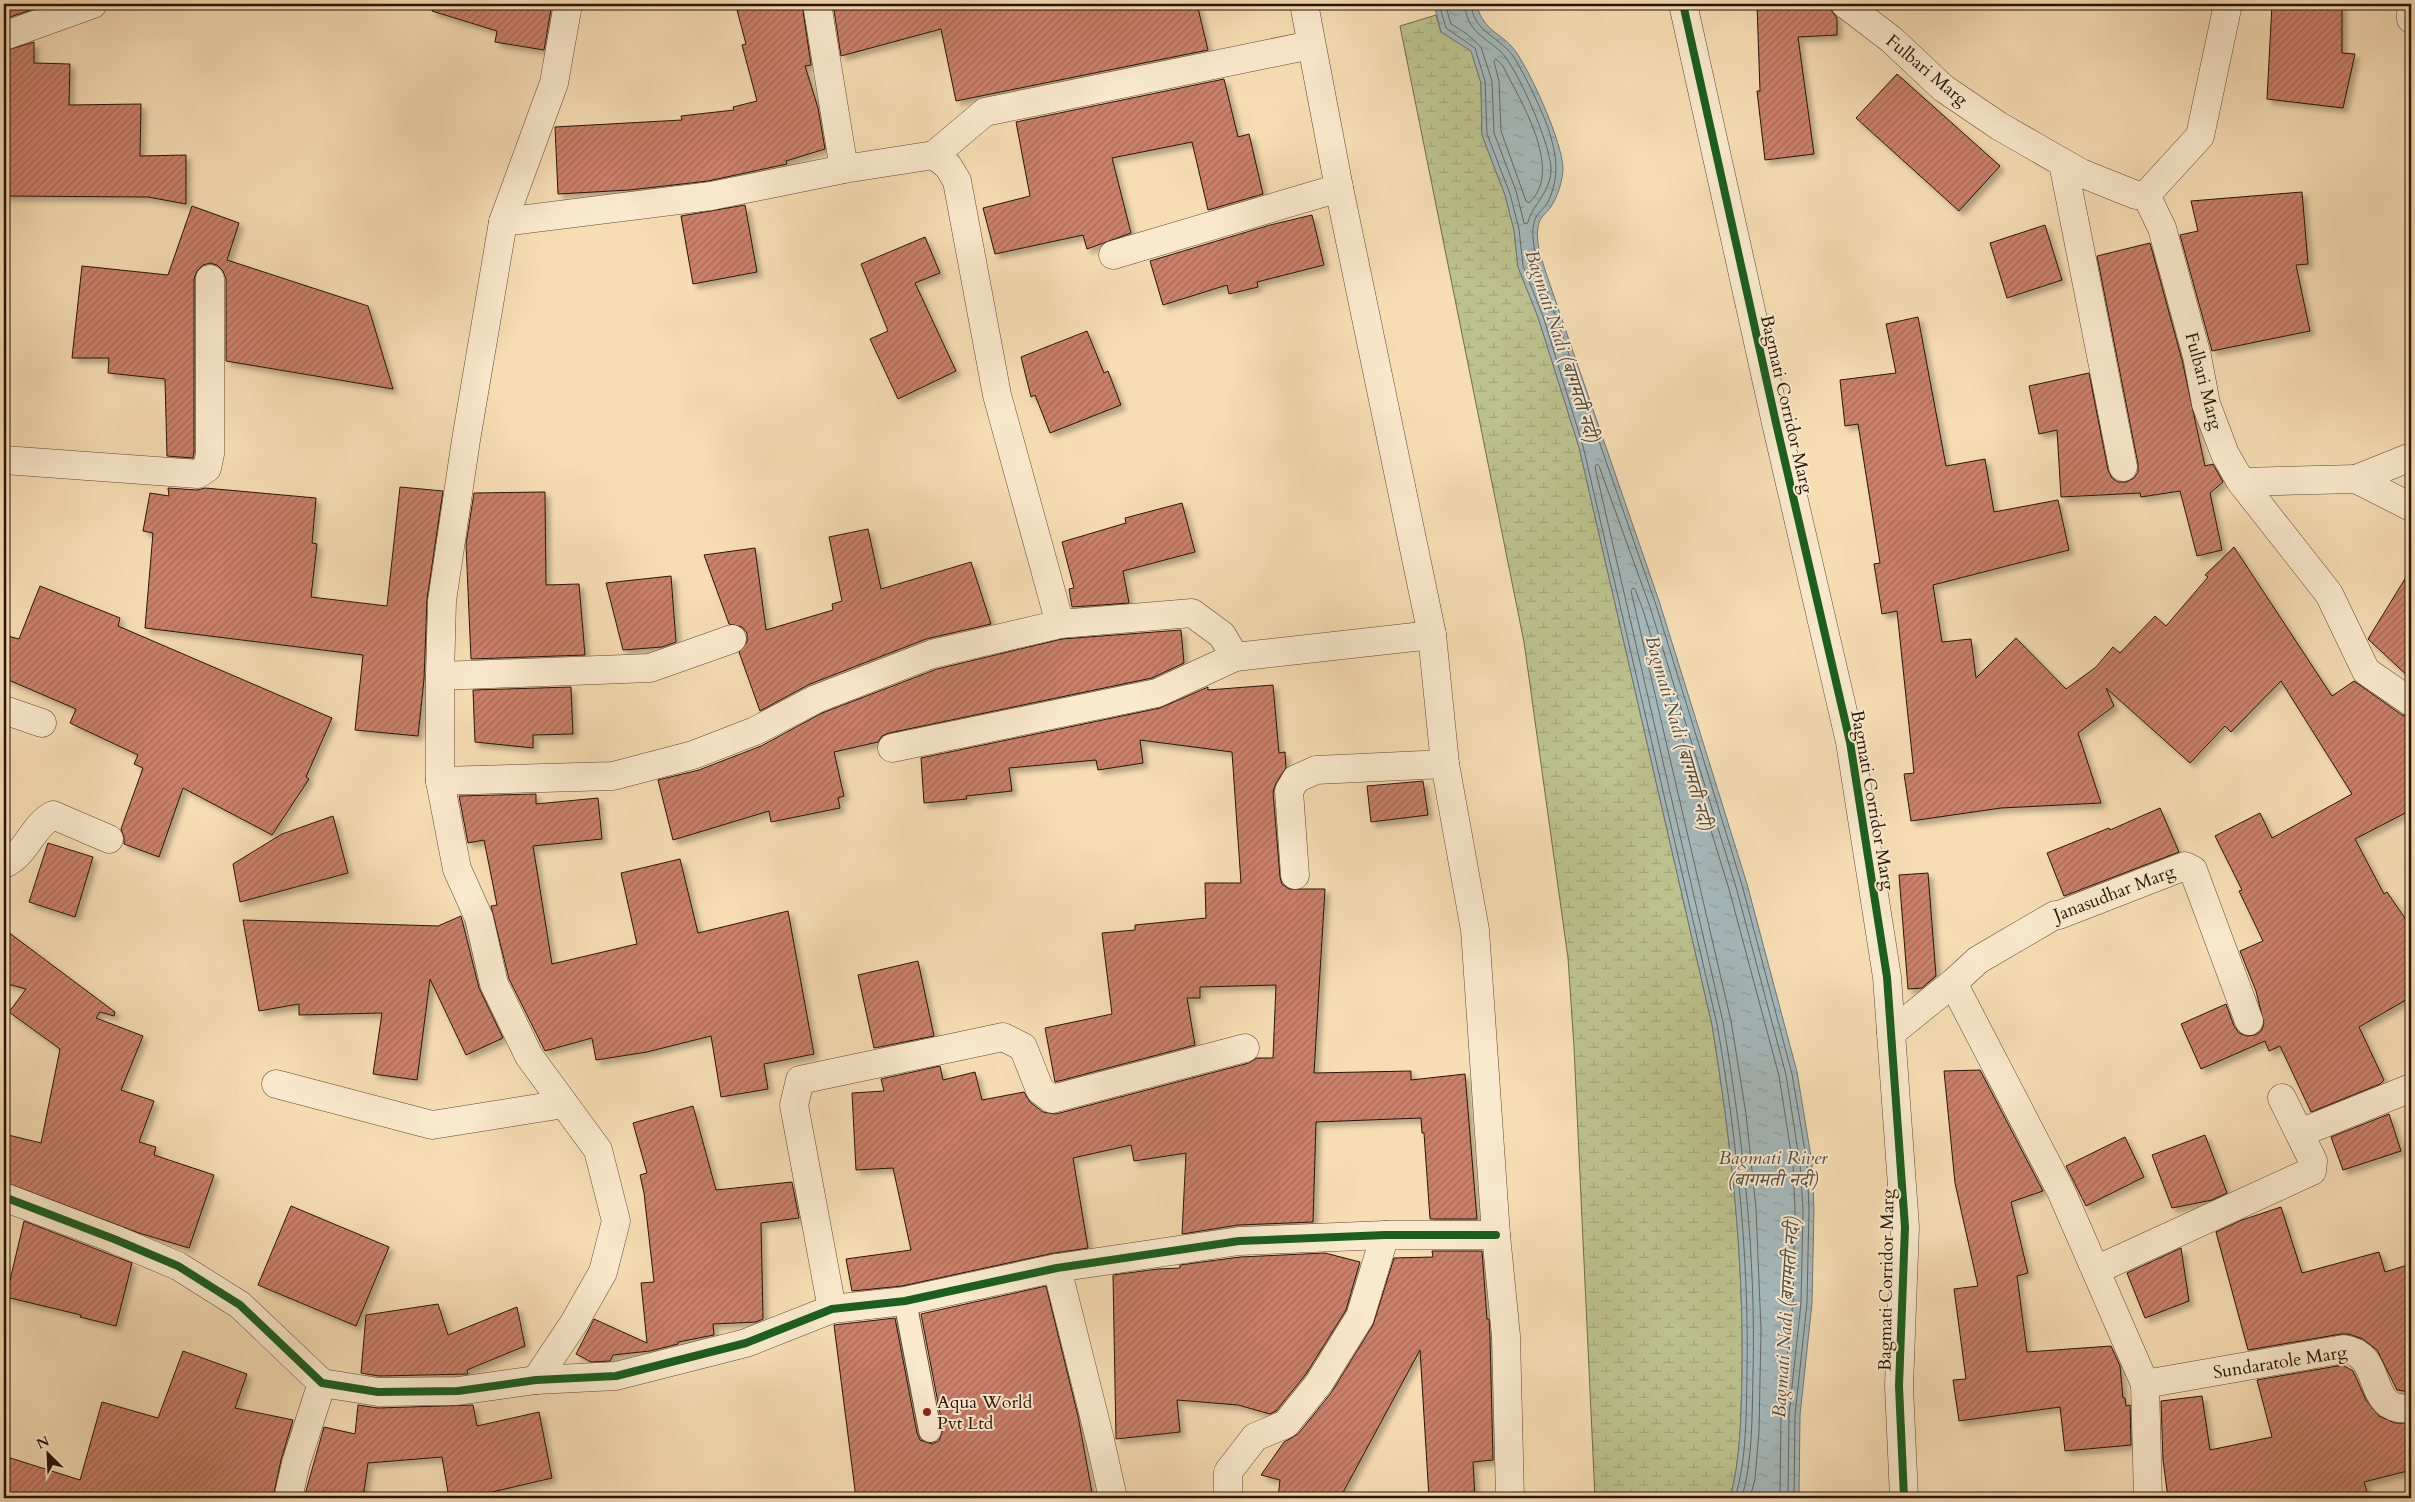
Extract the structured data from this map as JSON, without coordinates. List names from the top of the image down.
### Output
{
  "streets": {
    "street": [
      "Fulbari Marg",
      "Bagmati Corridor Marg",
      "Janasudhar Marg",
      "Sundaratole Marg"
    ]
  },
  "crossings": [
    ["Bagmati Corridor Marg", "Janasudhar Marg"]
  ],
  "water": ["Bagmati Nadi (बागमती नदी)", "Bagmati River (बागमती नदी)"],
  "places": ["Aqua World Pvt Ltd"],
  "north": "top left"
}
